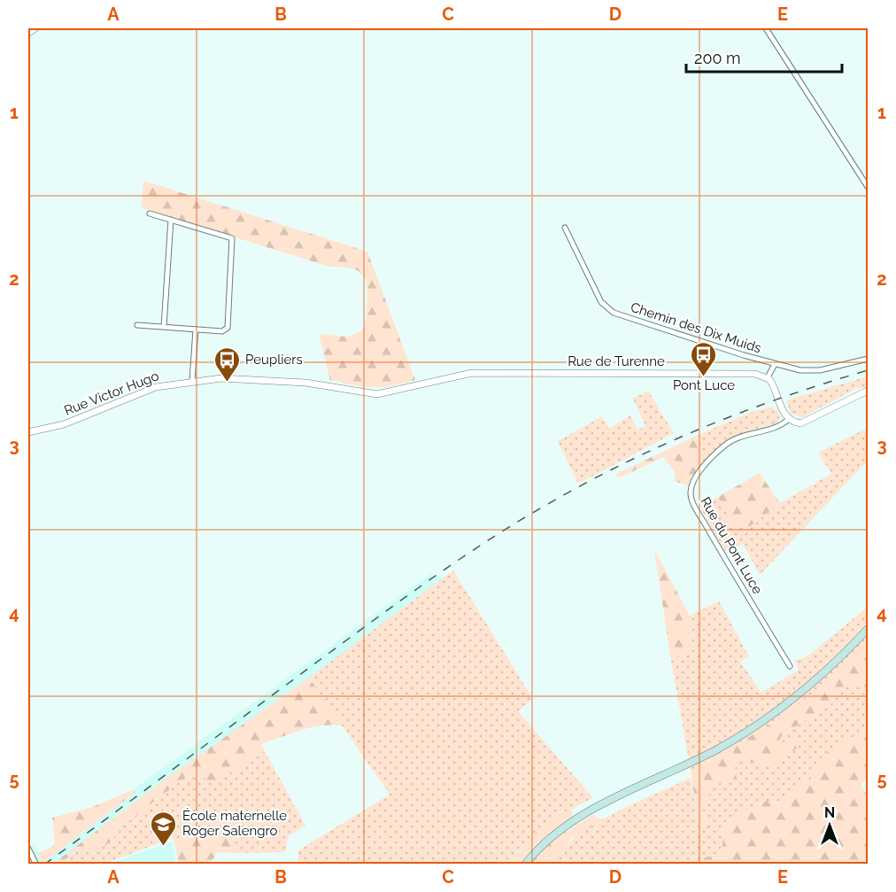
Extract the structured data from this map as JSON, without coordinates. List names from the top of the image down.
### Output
{
  "streets": {
    "street": [
      "Chemin des Dix Muids",
      "Rue de Turenne",
      "Rue Victor Hugo",
      "Rue du Pont Luce"
    ]
  },
  "crossings": [
    ["Rue de Turenne", "Rue Victor Hugo"]
  ],
  "places": {
    "bus stop": ["Pont Luce", "Peupliers"],
    "school or university": ["École maternelle Roger Salengro"]
  },
  "scale_bar": "200 m",
  "north": "top",
  "grid": {
    "columns": [
      "A",
      "B",
      "C",
      "D",
      "E"
    ],
    "rows": [
      "1",
      "2",
      "3",
      "4",
      "5"
    ]
  }
}
